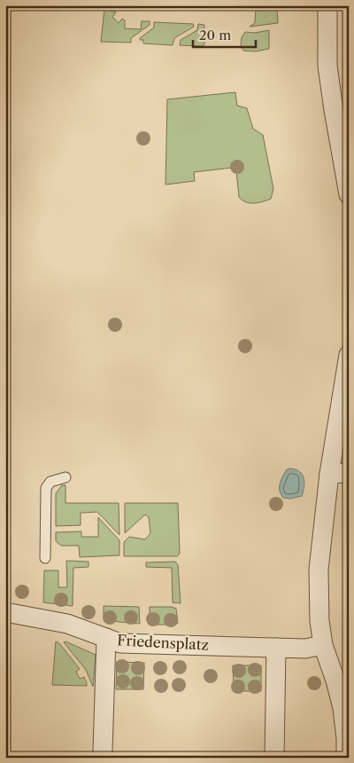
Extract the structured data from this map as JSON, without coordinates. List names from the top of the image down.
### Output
{
  "streets": {
    "street": ["Friedensplatz"]
  },
  "scale_bar": "20 m"
}
